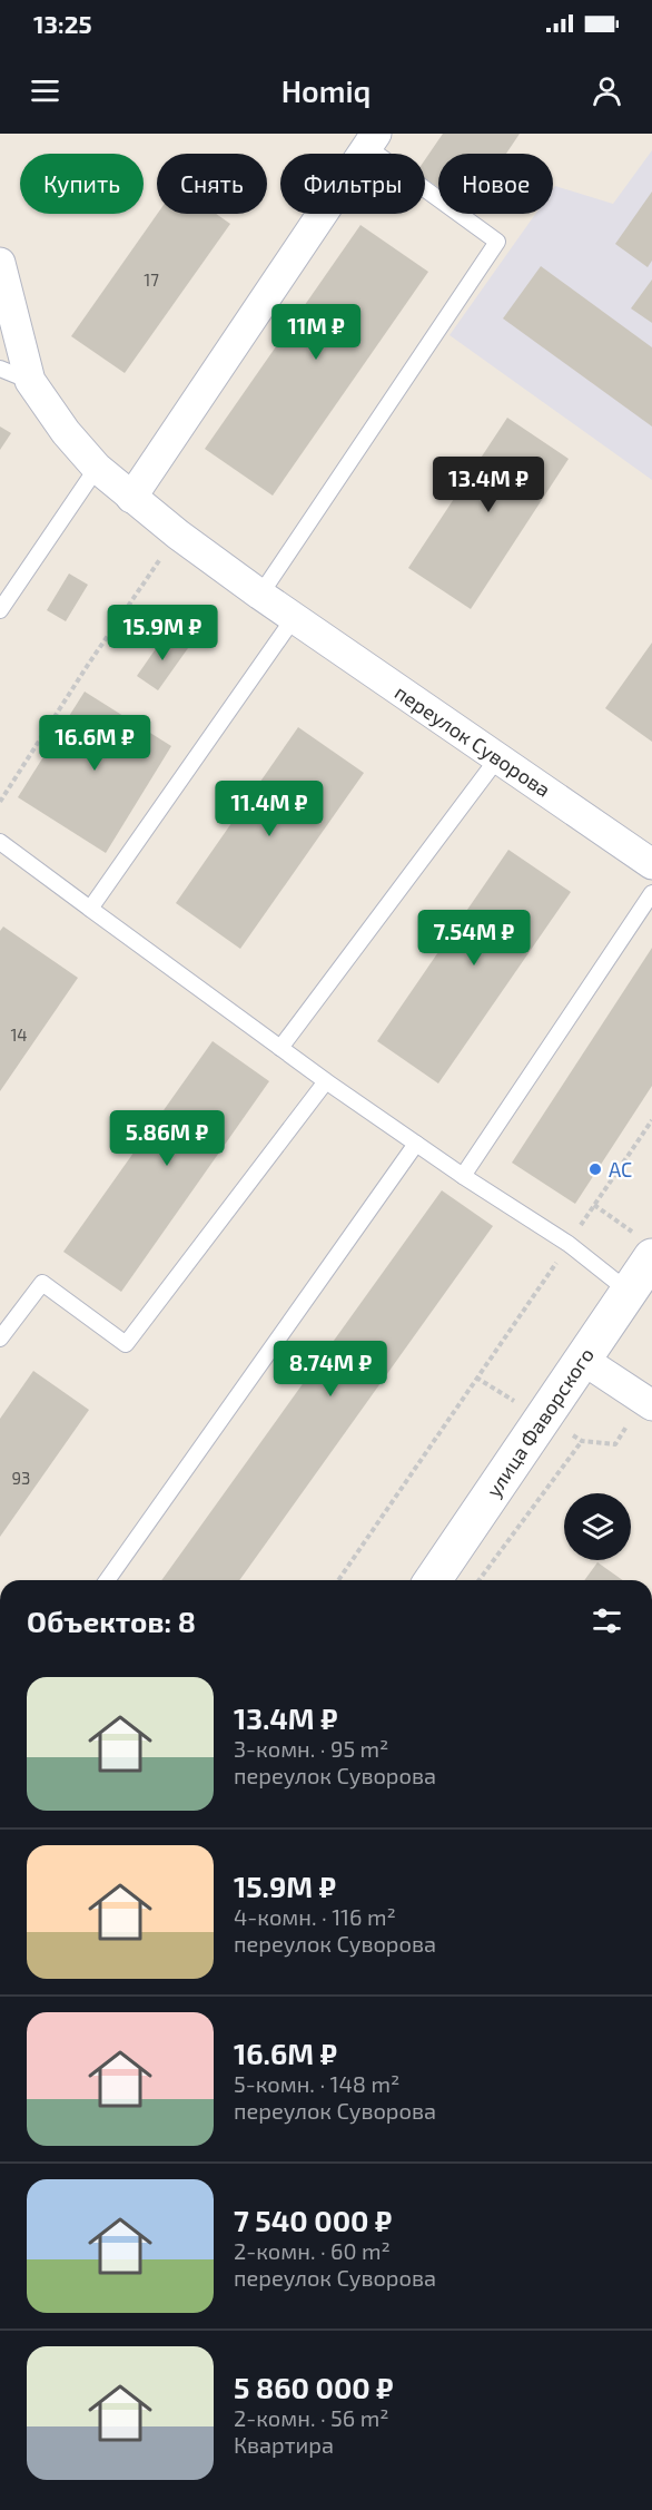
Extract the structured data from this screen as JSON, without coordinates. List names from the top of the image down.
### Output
{
  "streets": {
    "street": ["переулок Суворова", "улица Фаворского"]
  },
  "places": ["АС"],
  "house_numbers": ["17", "14", "93"],
  "page": {
    "status": "13:25",
    "header": "Homiq",
    "chip": [
      "Купить",
      "Снять",
      "Фильтры",
      "Новое"
    ],
    "price": [
      "11M ₽",
      "13.4M ₽",
      "15.9M ₽",
      "16.6M ₽",
      "11.4M ₽",
      "7.54M ₽",
      "5.86M ₽",
      "8.74M ₽"
    ],
    "heading": "Объектов: 8",
    "list": [
      {
        "name": "13.4M ₽",
        "note": "3-комн. · 95 m² · переулок Суворова"
      },
      {
        "name": "15.9M ₽",
        "note": "4-комн. · 116 m² · переулок Суворова"
      },
      {
        "name": "16.6M ₽",
        "note": "5-комн. · 148 m² · переулок Суворова"
      },
      {
        "name": "7 540 000 ₽",
        "note": "2-комн. · 60 m² · переулок Суворова"
      },
      {
        "name": "5 860 000 ₽",
        "note": "2-комн. · 56 m² · Квартира"
      }
    ]
  }
}
